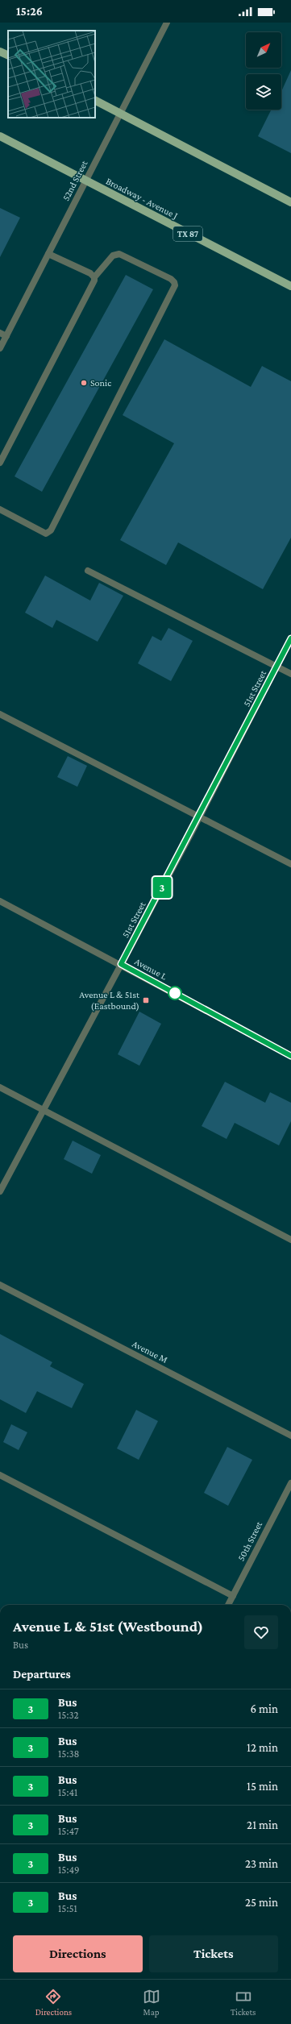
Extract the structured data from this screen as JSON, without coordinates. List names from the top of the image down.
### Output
{
  "streets": {
    "main road": ["Broadway - Avenue J", "TX 87"],
    "street": [
      "52nd Street",
      "51st Street",
      "Avenue L",
      "Avenue M",
      "50th Street"
    ]
  },
  "crossings": [
    ["52nd Street", "Broadway - Avenue J"],
    ["51st Street", "Avenue L"]
  ],
  "places": {
    "other": ["Sonic"],
    "transit": ["Avenue L & 51st (Eastbound)"]
  },
  "lines": ["bus line 3"],
  "north": "top right",
  "page": {
    "status": "15:26",
    "on_map": "3",
    "heading": [
      ["Avenue L & 51st (Westbound)", "Bus"],
      "Departures"
    ],
    "list": [
      {
        "mark": "3",
        "name": "Bus",
        "note": "15:32",
        "value": "6 min"
      },
      {
        "mark": "3",
        "name": "Bus",
        "note": "15:38",
        "value": "12 min"
      },
      {
        "mark": "3",
        "name": "Bus",
        "note": "15:41",
        "value": "15 min"
      },
      {
        "mark": "3",
        "name": "Bus",
        "note": "15:47",
        "value": "21 min"
      },
      {
        "mark": "3",
        "name": "Bus",
        "note": "15:49",
        "value": "23 min"
      },
      {
        "mark": "3",
        "name": "Bus",
        "note": "15:51",
        "value": "25 min"
      }
    ],
    "buttons": ["Directions", "Tickets"],
    "tabs": ["Directions", "Map", "Tickets"]
  }
}
